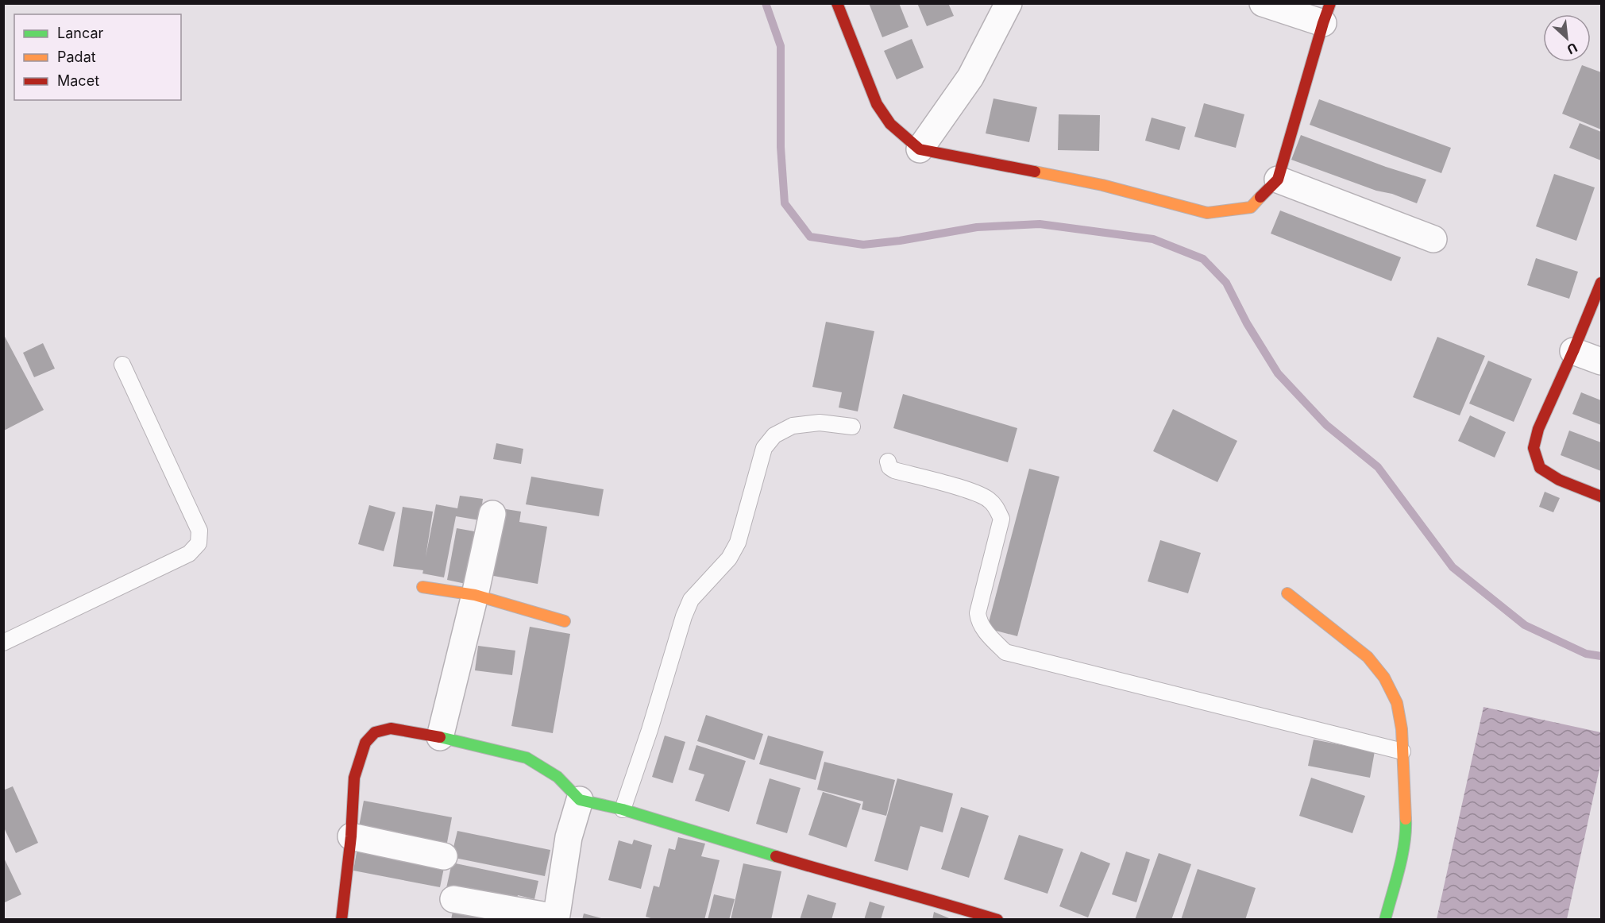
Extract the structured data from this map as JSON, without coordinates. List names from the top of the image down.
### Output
{
  "legend": ["Lancar", "Padat", "Macet"],
  "north": "bottom right"
}
